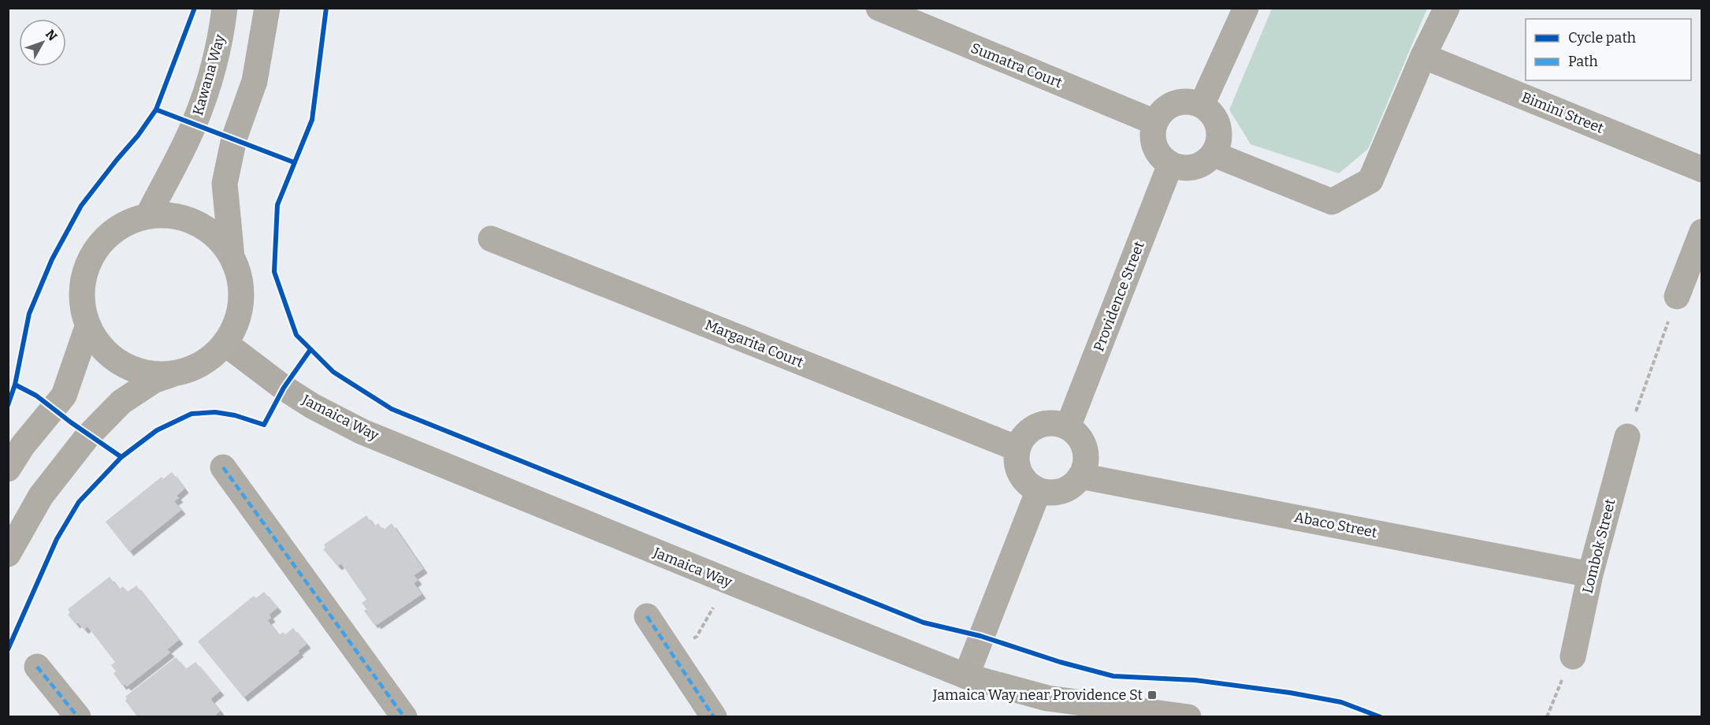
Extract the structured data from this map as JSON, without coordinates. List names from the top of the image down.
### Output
{
  "streets": {
    "main road": ["Kawana Way"],
    "street": [
      "Sumatra Court",
      "Bimini Street",
      "Providence Street",
      "Margarita Court",
      "Jamaica Way",
      "Abaco Street",
      "Lombok Street"
    ]
  },
  "crossings": [
    ["Sumatra Court", "Providence Street"],
    ["Kawana Way", "Jamaica Way"],
    ["Providence Street", "Margarita Court"],
    ["Providence Street", "Abaco Street"],
    ["Margarita Court", "Abaco Street"],
    ["Abaco Street", "Lombok Street"]
  ],
  "places": {
    "transit": ["Jamaica Way near Providence St"]
  },
  "legend": ["Cycle path", "Path"],
  "north": "top right"
}
